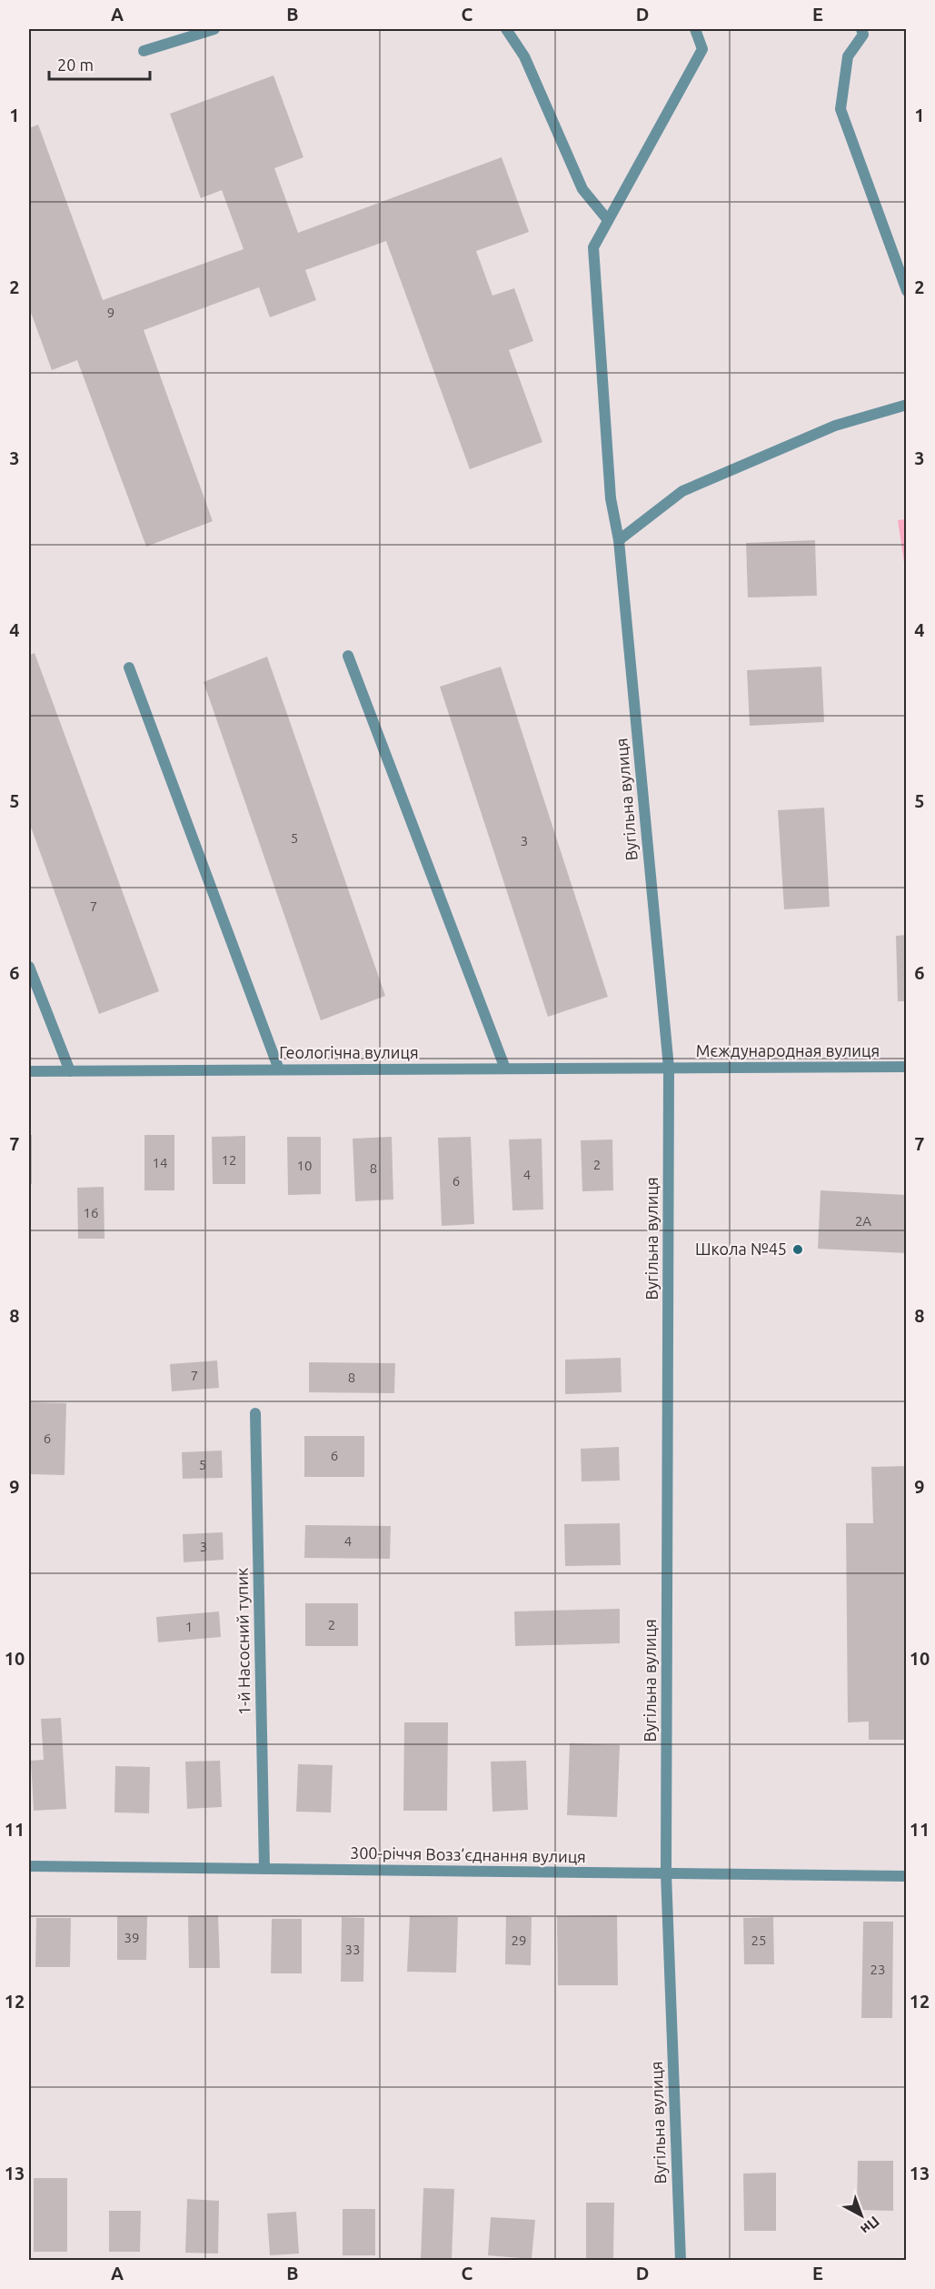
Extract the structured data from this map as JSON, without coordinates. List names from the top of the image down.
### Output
{
  "streets": {
    "street": [
      "Вугільна вулиця",
      "Мєждународная вулиця",
      "Геологічна вулиця",
      "1-й Насосний тупик",
      "300-річчя Возз’єднання вулиця"
    ]
  },
  "crossings": [
    ["Вугільна вулиця", "Мєждународная вулиця"],
    ["Вугільна вулиця", "Геологічна вулиця"],
    ["Вугільна вулиця", "300-річчя Возз’єднання вулиця"],
    ["Мєждународная вулиця", "Геологічна вулиця"],
    ["1-й Насосний тупик", "300-річчя Возз’єднання вулиця"]
  ],
  "places": ["Школа №45"],
  "house_numbers": [
    "9",
    "5",
    "3",
    "7",
    "12",
    "14",
    "2",
    "10",
    "8",
    "4",
    "6",
    "16",
    "2А",
    "7",
    "8",
    "6",
    "6",
    "5",
    "4",
    "3",
    "2",
    "1",
    "39",
    "29",
    "25",
    "33",
    "23"
  ],
  "scale_bar": "20 m",
  "north": "bottom right",
  "grid": {
    "columns": [
      "A",
      "B",
      "C",
      "D",
      "E"
    ],
    "rows": [
      "1",
      "2",
      "3",
      "4",
      "5",
      "6",
      "7",
      "8",
      "9",
      "10",
      "11",
      "12",
      "13"
    ]
  }
}
